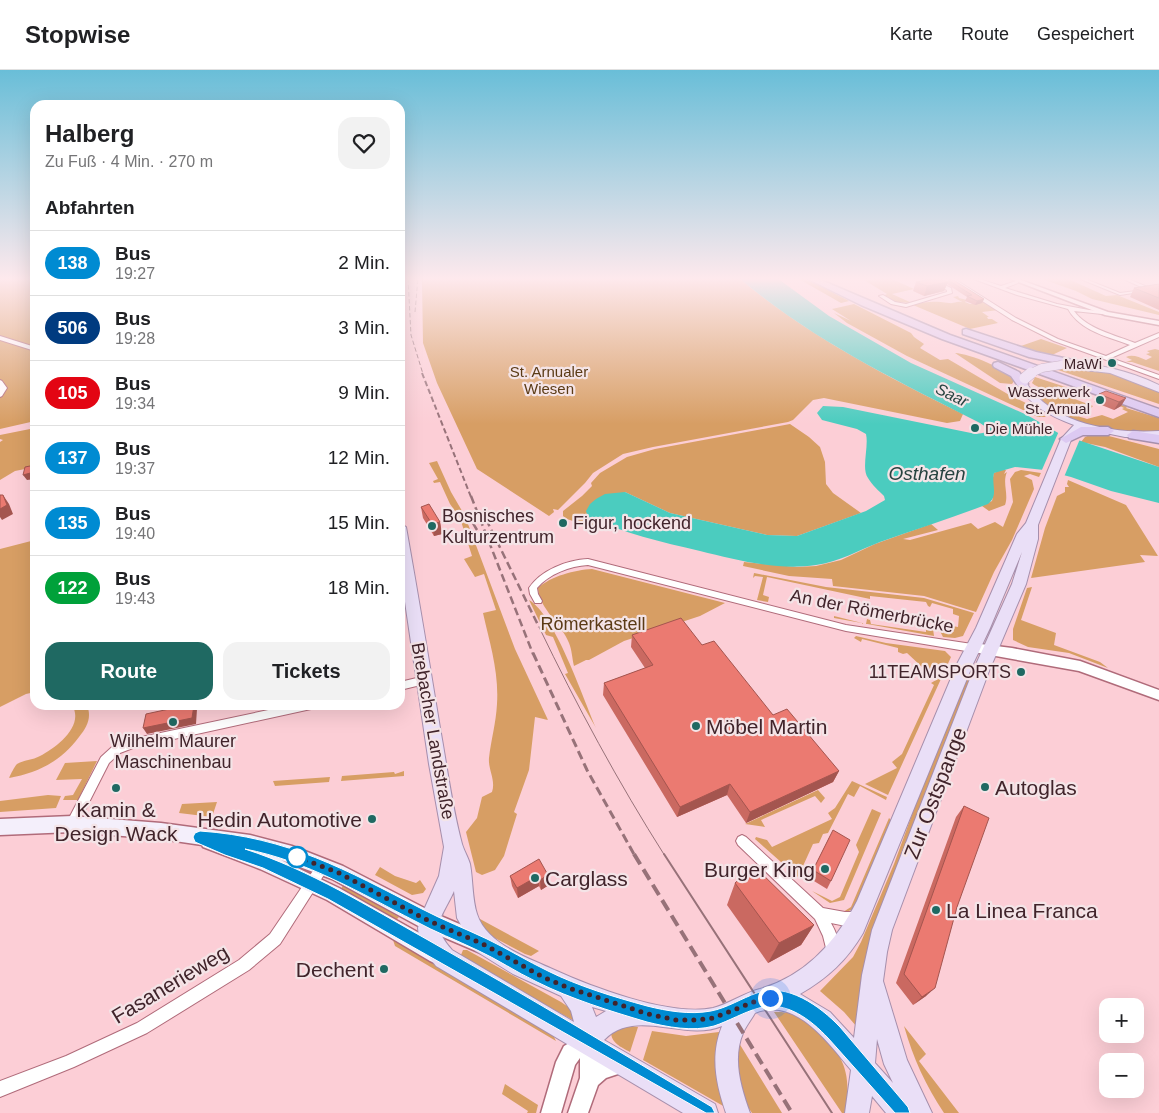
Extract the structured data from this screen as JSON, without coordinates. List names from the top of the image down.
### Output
{
  "streets": {
    "main road": ["Brebacher Landstraße", "Zur Ostspange"],
    "street": ["An der Römerbrücke", "Fasanerieweg"]
  },
  "crossings": [
    ["An der Römerbrücke", "Zur Ostspange"]
  ],
  "water": ["Saar", "Osthafen"],
  "parks": ["St. Arnualer Wiesen", "Römerkastell"],
  "places": [
    "MaWi",
    "Wasserwerk St. Arnual",
    "Die Mühle",
    "Figur, hockend",
    "Bosnisches Kulturzentrum",
    "11TEAMSPORTS",
    "Wilhelm Maurer Maschinenbau",
    "Möbel Martin",
    "Autoglas",
    "Kamin & Design Wack",
    "Hedin Automotive",
    "Burger King",
    "Carglass",
    "La Linea Franca",
    "Dechent"
  ],
  "lines": ["bus line 138"],
  "page": {
    "header": "Stopwise",
    "nav": ["Karte", "Route", "Gespeichert"],
    "heading": [
      ["Halberg", "Zu Fuß · 4 Min. · 270 m"],
      "Abfahrten"
    ],
    "list": [
      {
        "mark": "138",
        "name": "Bus",
        "note": "19:27",
        "value": "2 Min."
      },
      {
        "mark": "506",
        "name": "Bus",
        "note": "19:28",
        "value": "3 Min."
      },
      {
        "mark": "105",
        "name": "Bus",
        "note": "19:34",
        "value": "9 Min."
      },
      {
        "mark": "137",
        "name": "Bus",
        "note": "19:37",
        "value": "12 Min."
      },
      {
        "mark": "135",
        "name": "Bus",
        "note": "19:40",
        "value": "15 Min."
      },
      {
        "mark": "122",
        "name": "Bus",
        "note": "19:43",
        "value": "18 Min."
      }
    ],
    "buttons": ["Route", "Tickets"],
    "map_buttons": ["+", "−"]
  }
}
